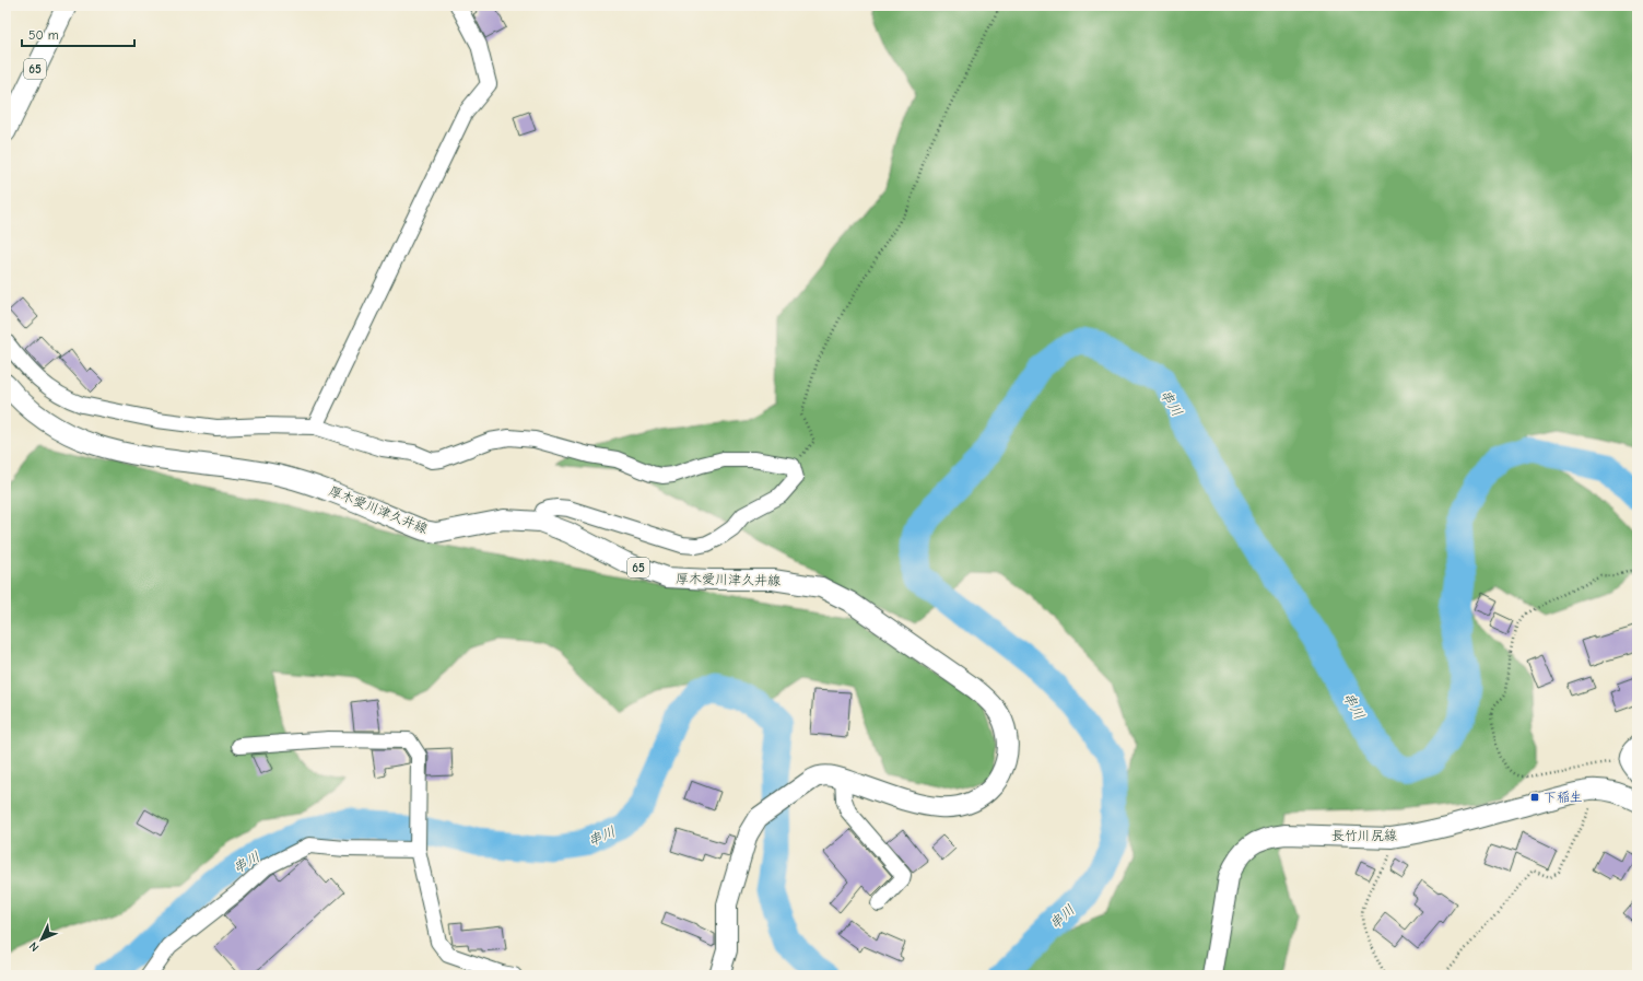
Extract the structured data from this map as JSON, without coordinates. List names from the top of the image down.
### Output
{
  "streets": {
    "main road": ["65", "厚木愛川津久井線", "長竹川尻線"]
  },
  "water": ["串川"],
  "places": {
    "transit": ["下稲生"]
  },
  "scale_bar": "50 m",
  "north": "bottom left"
}
